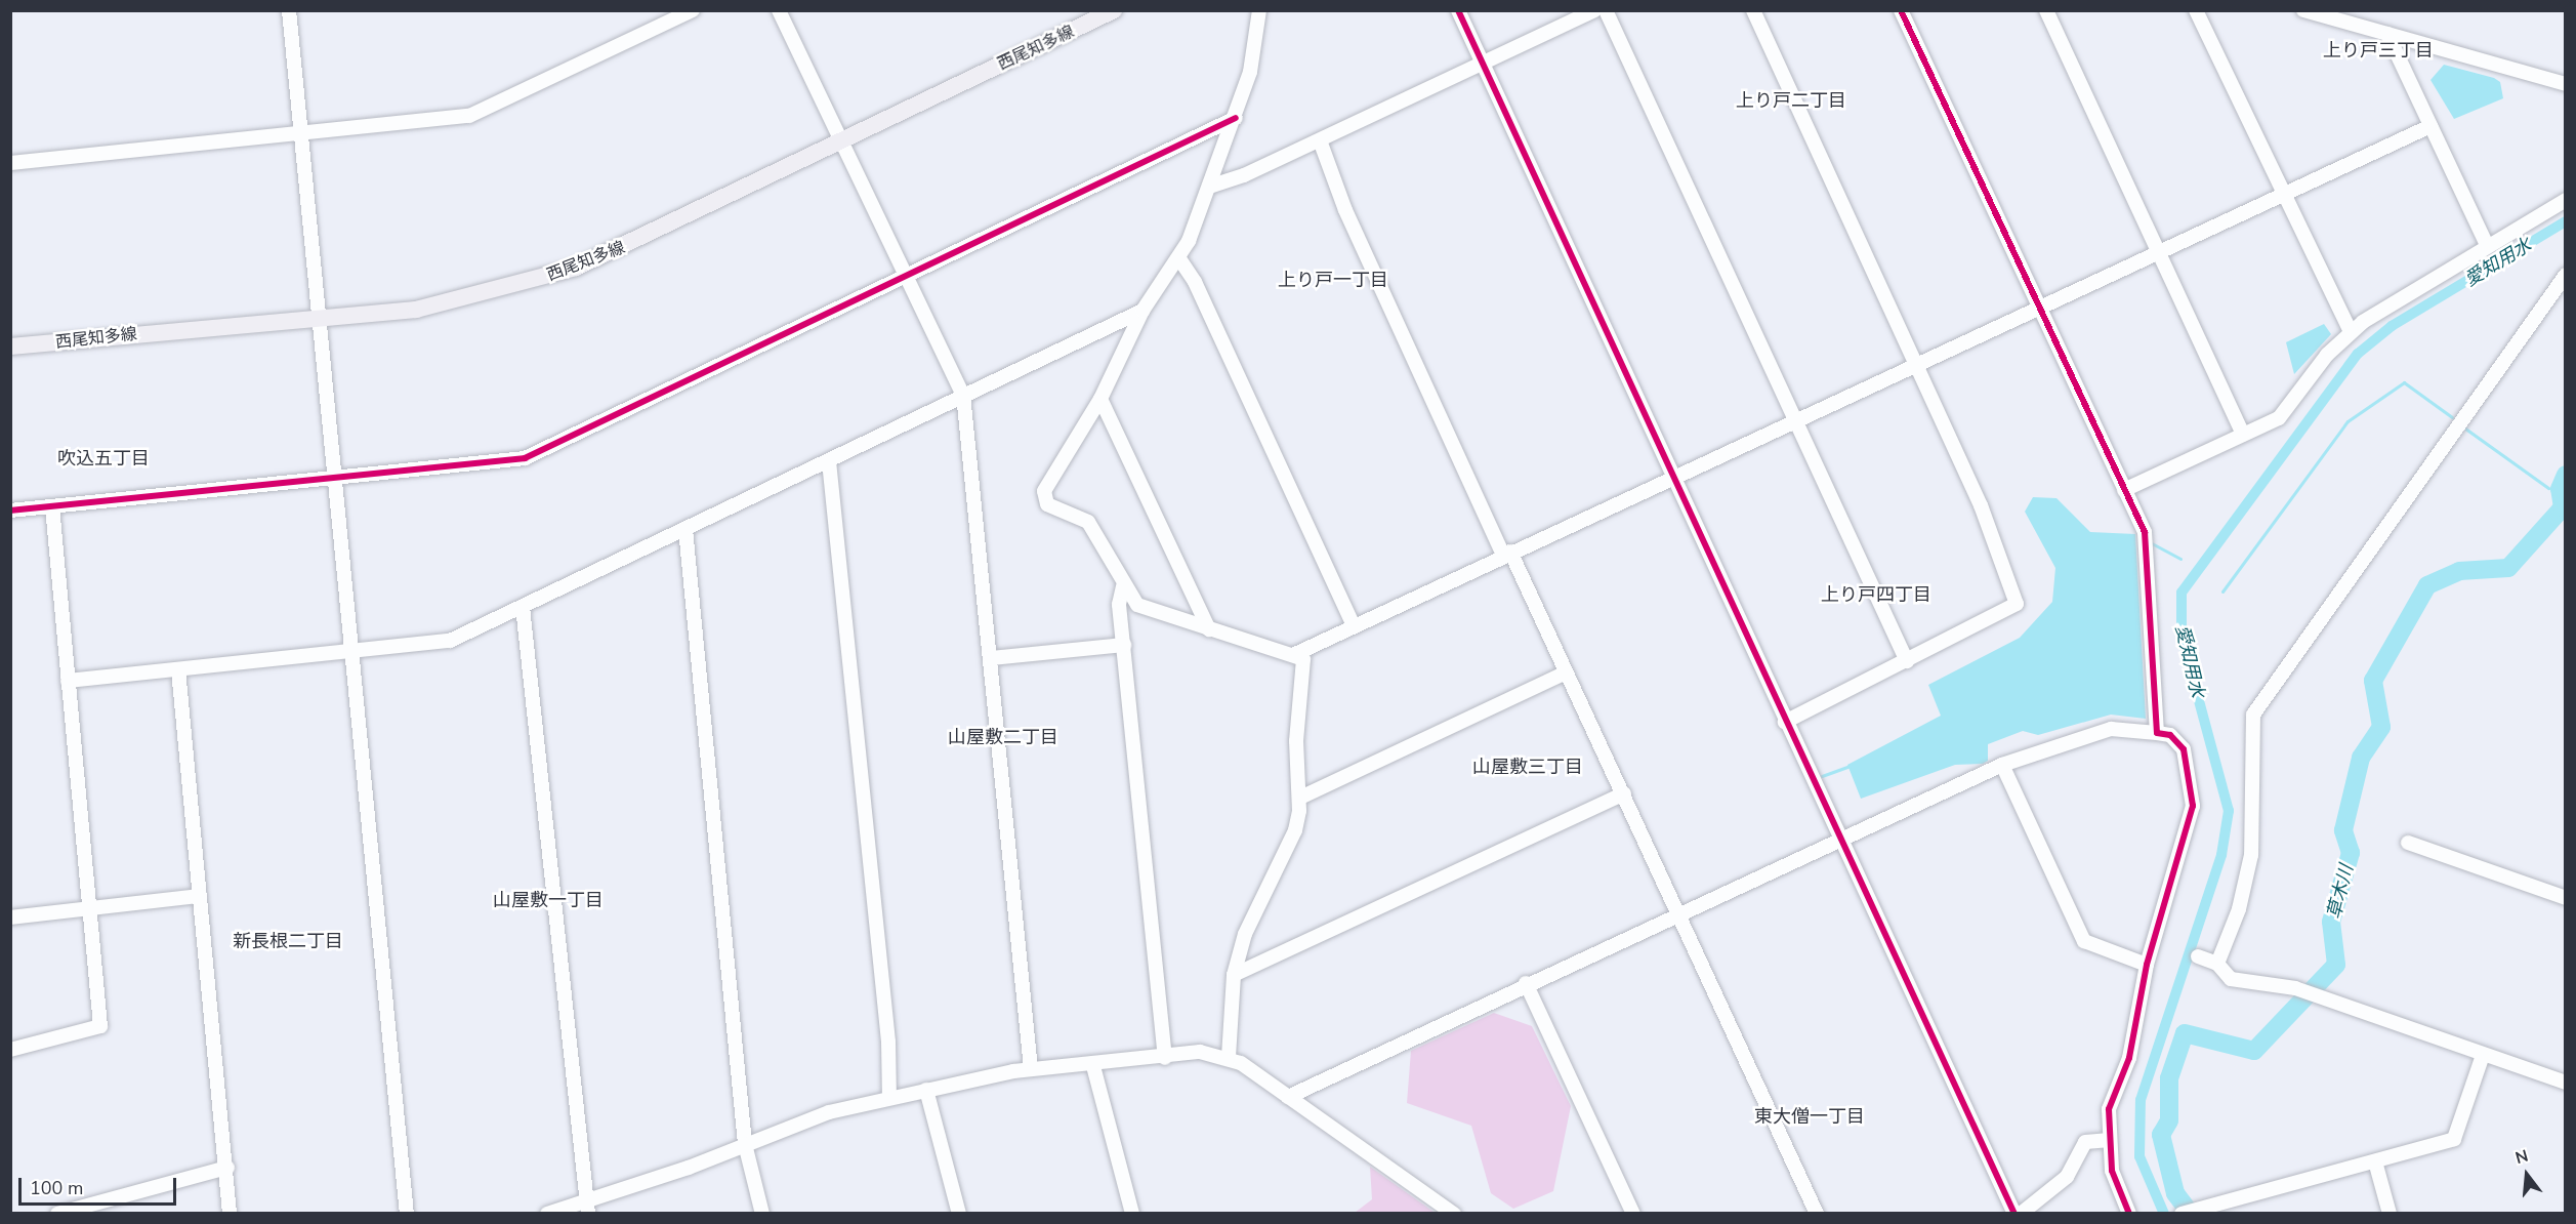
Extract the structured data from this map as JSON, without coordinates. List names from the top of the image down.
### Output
{
  "streets": {
    "main road": ["西尾知多線"]
  },
  "districts": [
    "上り戸三丁目",
    "上り戸二丁目",
    "上り戸一丁目",
    "吹込五丁目",
    "上り戸四丁目",
    "山屋敷二丁目",
    "山屋敷三丁目",
    "山屋敷一丁目",
    "新長根二丁目",
    "東大僧一丁目"
  ],
  "water": ["愛知用水", "草木川"],
  "scale_bar": "100 m",
  "north": "top"
}
